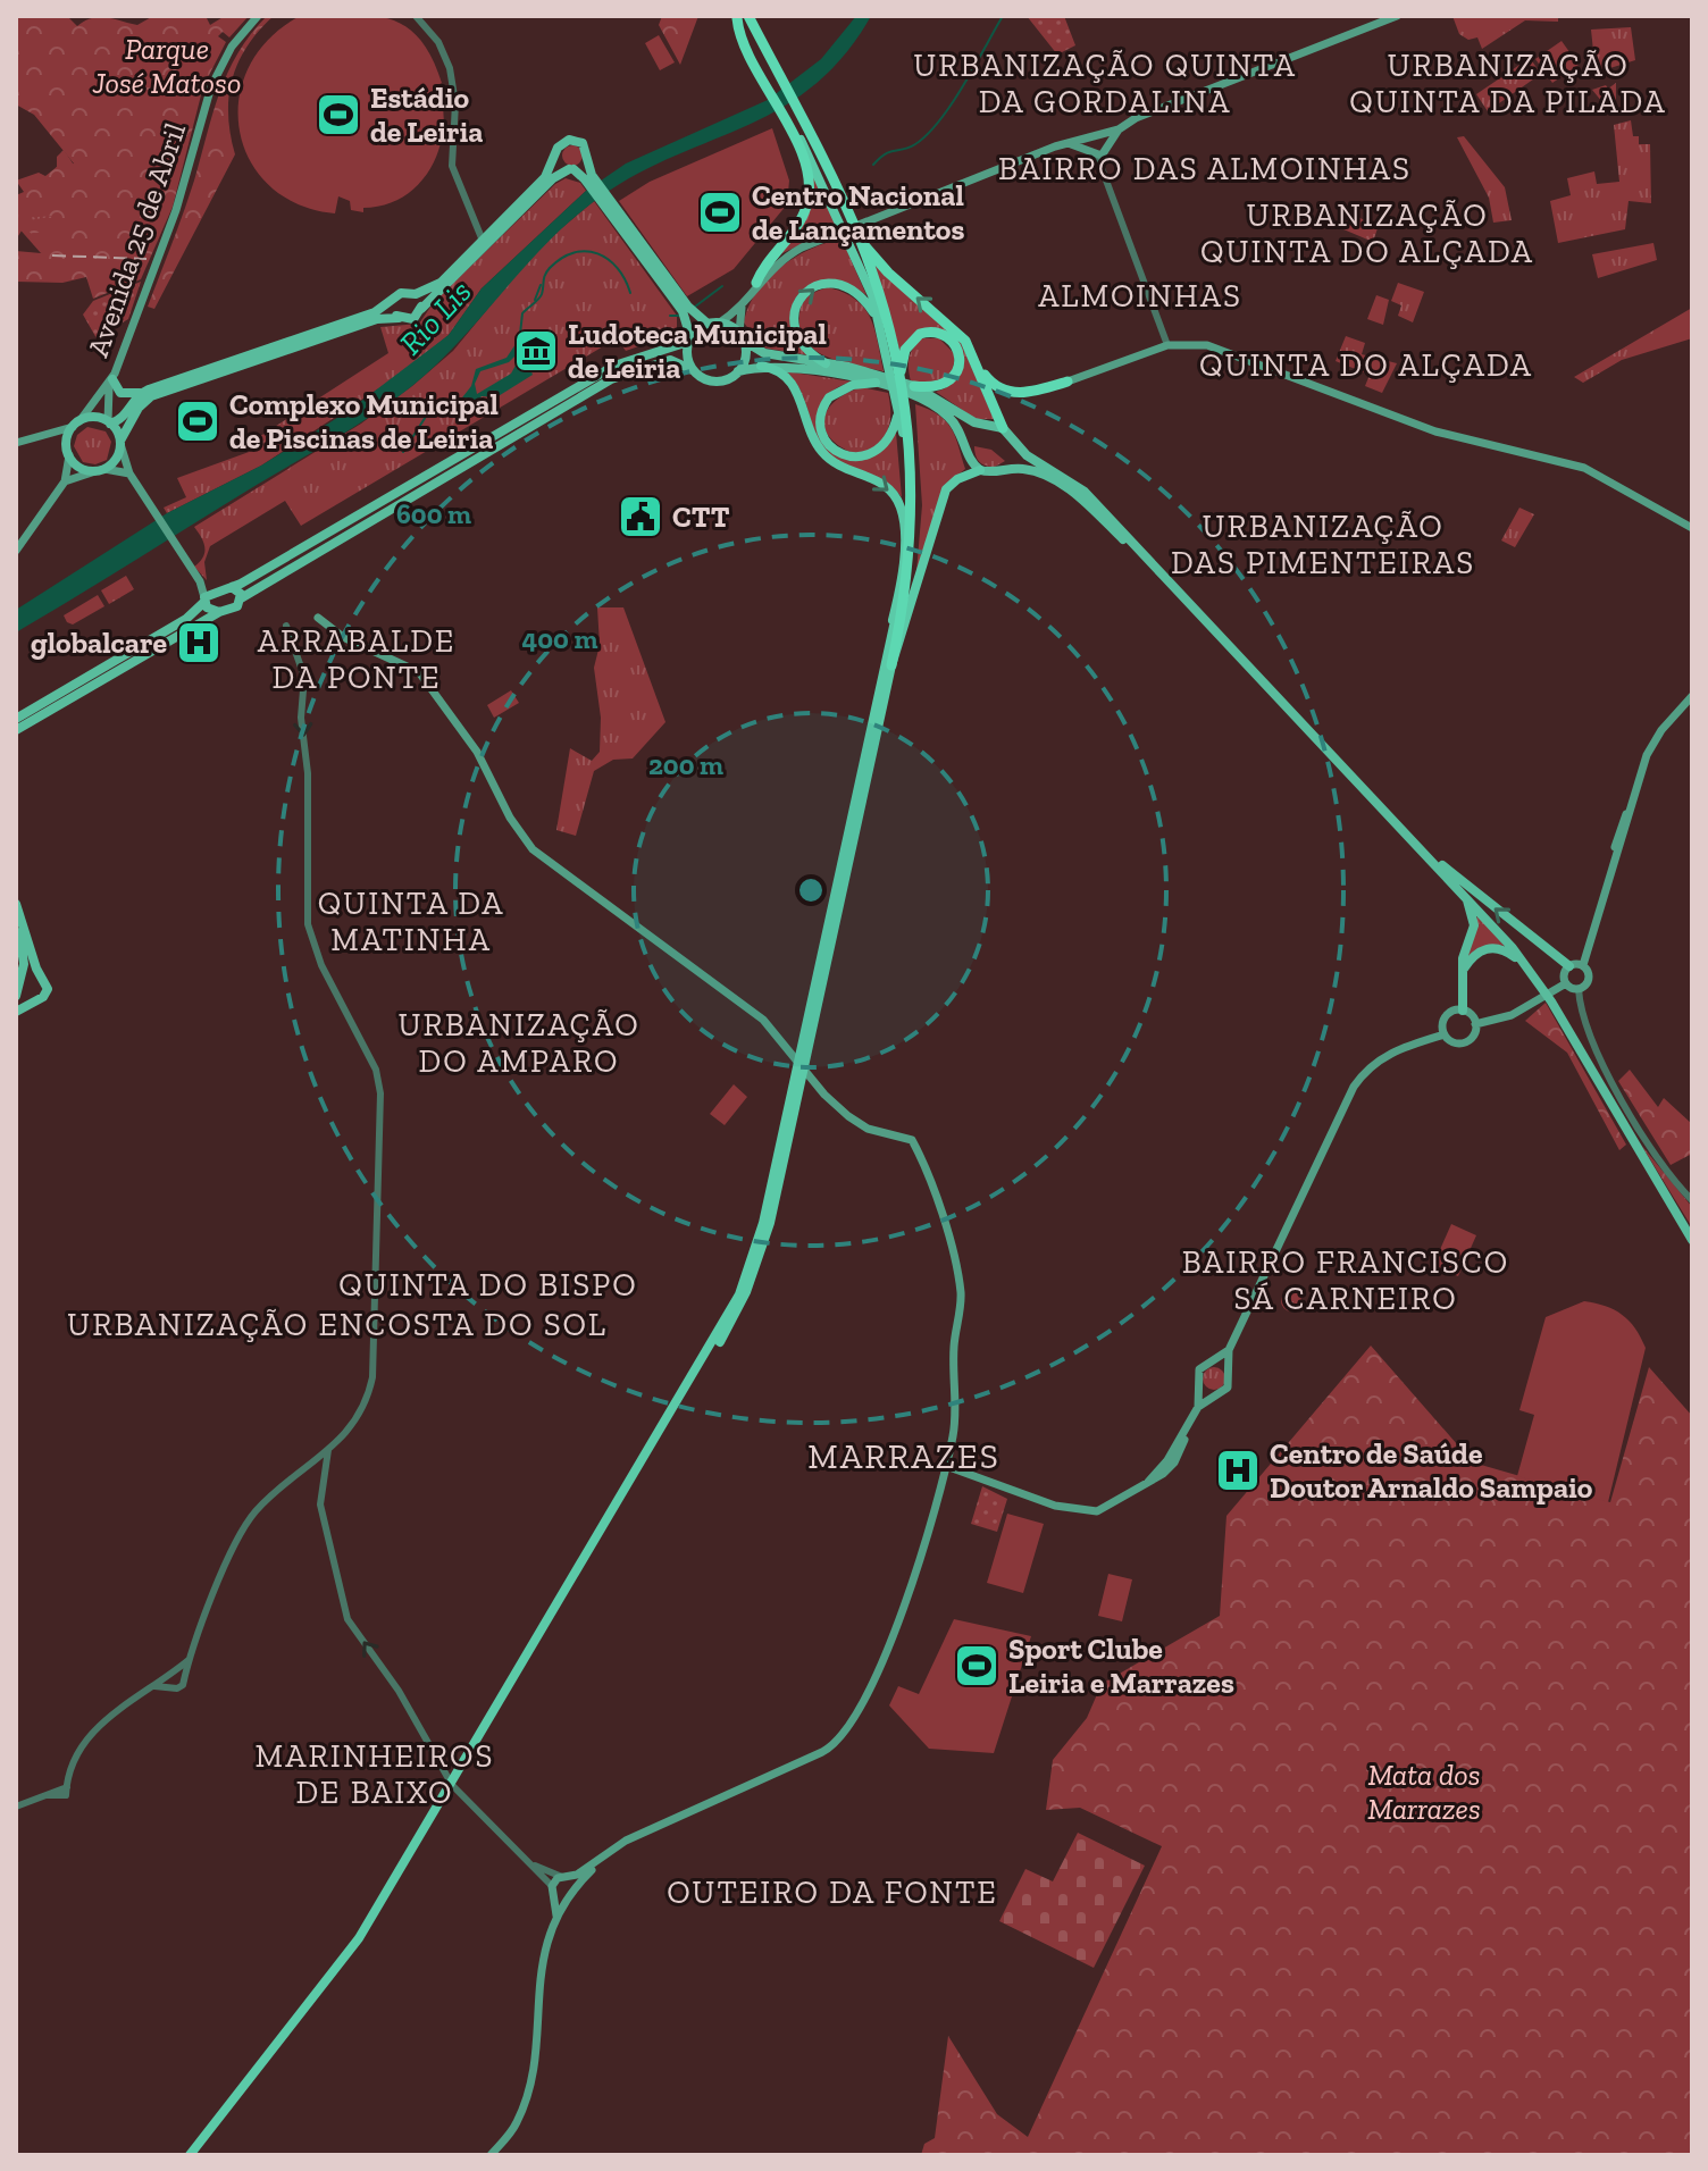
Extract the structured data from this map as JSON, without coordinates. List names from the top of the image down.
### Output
{
  "streets": {
    "main road": ["Avenida 25 de Abril"]
  },
  "districts": [
    "URBANIZAÇÃO QUINTA DA GORDALINA",
    "URBANIZAÇÃO QUINTA DA PILADA",
    "BAIRRO DAS ALMOINHAS",
    "URBANIZAÇÃO QUINTA DO ALÇADA",
    "ALMOINHAS",
    "QUINTA DO ALÇADA",
    "URBANIZAÇÃO DAS PIMENTEIRAS",
    "ARRABALDE DA PONTE",
    "QUINTA DA MATINHA",
    "URBANIZAÇÃO DO AMPARO",
    "BAIRRO FRANCISCO SÁ CARNEIRO",
    "QUINTA DO BISPO",
    "URBANIZAÇÃO ENCOSTA DO SOL",
    "MARRAZES",
    "MARINHEIROS DE BAIXO",
    "OUTEIRO DA FONTE"
  ],
  "water": ["Rio Lis"],
  "parks": ["Parque José Matoso", "Mata dos Marrazes"],
  "places": {
    "sports": [
      "Estádio de Leiria",
      "Centro Nacional de Lançamentos",
      "Complexo Municipal de Piscinas de Leiria",
      "Sport Clube Leiria e Marrazes"
    ],
    "museum": ["Ludoteca Municipal de Leiria"],
    "public building": ["CTT"],
    "hospital": ["globalcare", "Centro de Saúde Doutor Arnaldo Sampaio"]
  },
  "rings": ["600 m", "400 m", "200 m"]
}
